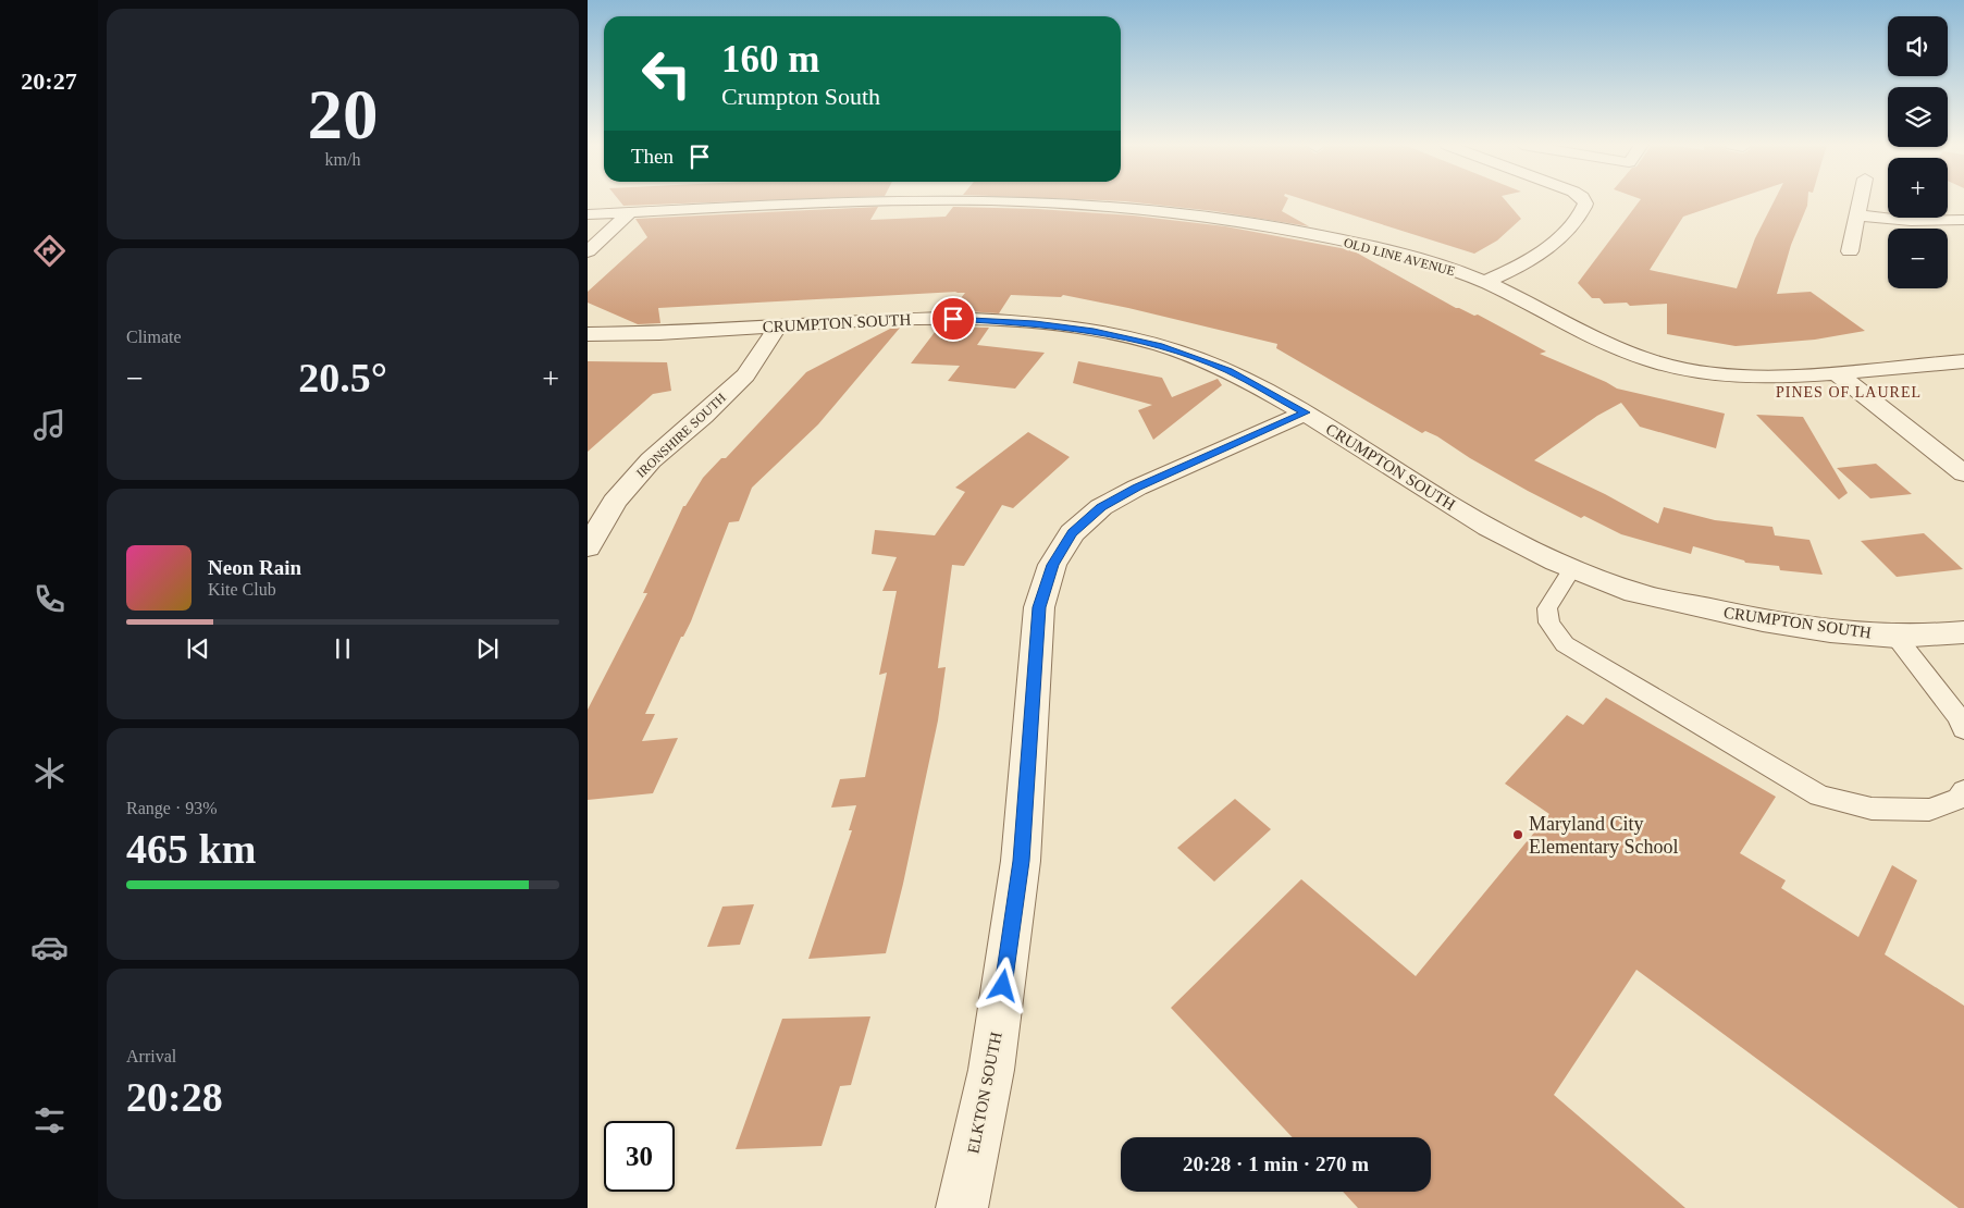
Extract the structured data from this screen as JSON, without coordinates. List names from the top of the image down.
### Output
{
  "streets": {
    "street": [
      "OLD LINE AVENUE",
      "CRUMPTON SOUTH",
      "IRONSHIRE SOUTH",
      "ELKTON SOUTH"
    ]
  },
  "crossings": [
    ["CRUMPTON SOUTH", "IRONSHIRE SOUTH"],
    ["CRUMPTON SOUTH", "ELKTON SOUTH"]
  ],
  "districts": ["PINES OF LAUREL"],
  "places": ["Maryland City Elementary School"],
  "page": {
    "tabs": "20:27",
    "tile": [
      ["20", "km/h"],
      "Climate",
      ["Range · 93%", "465 km"],
      ["Arrival", "20:28"]
    ],
    "map_buttons": ["+", "−"],
    "turn": ["160 m", "Crumpton South"],
    "then": "Then",
    "heat": ["−", "20.5°", "+"],
    "song": ["Neon Rain", "Kite Club"],
    "limit": "30",
    "trip": "20:28 · 1 min · 270 m"
  }
}
